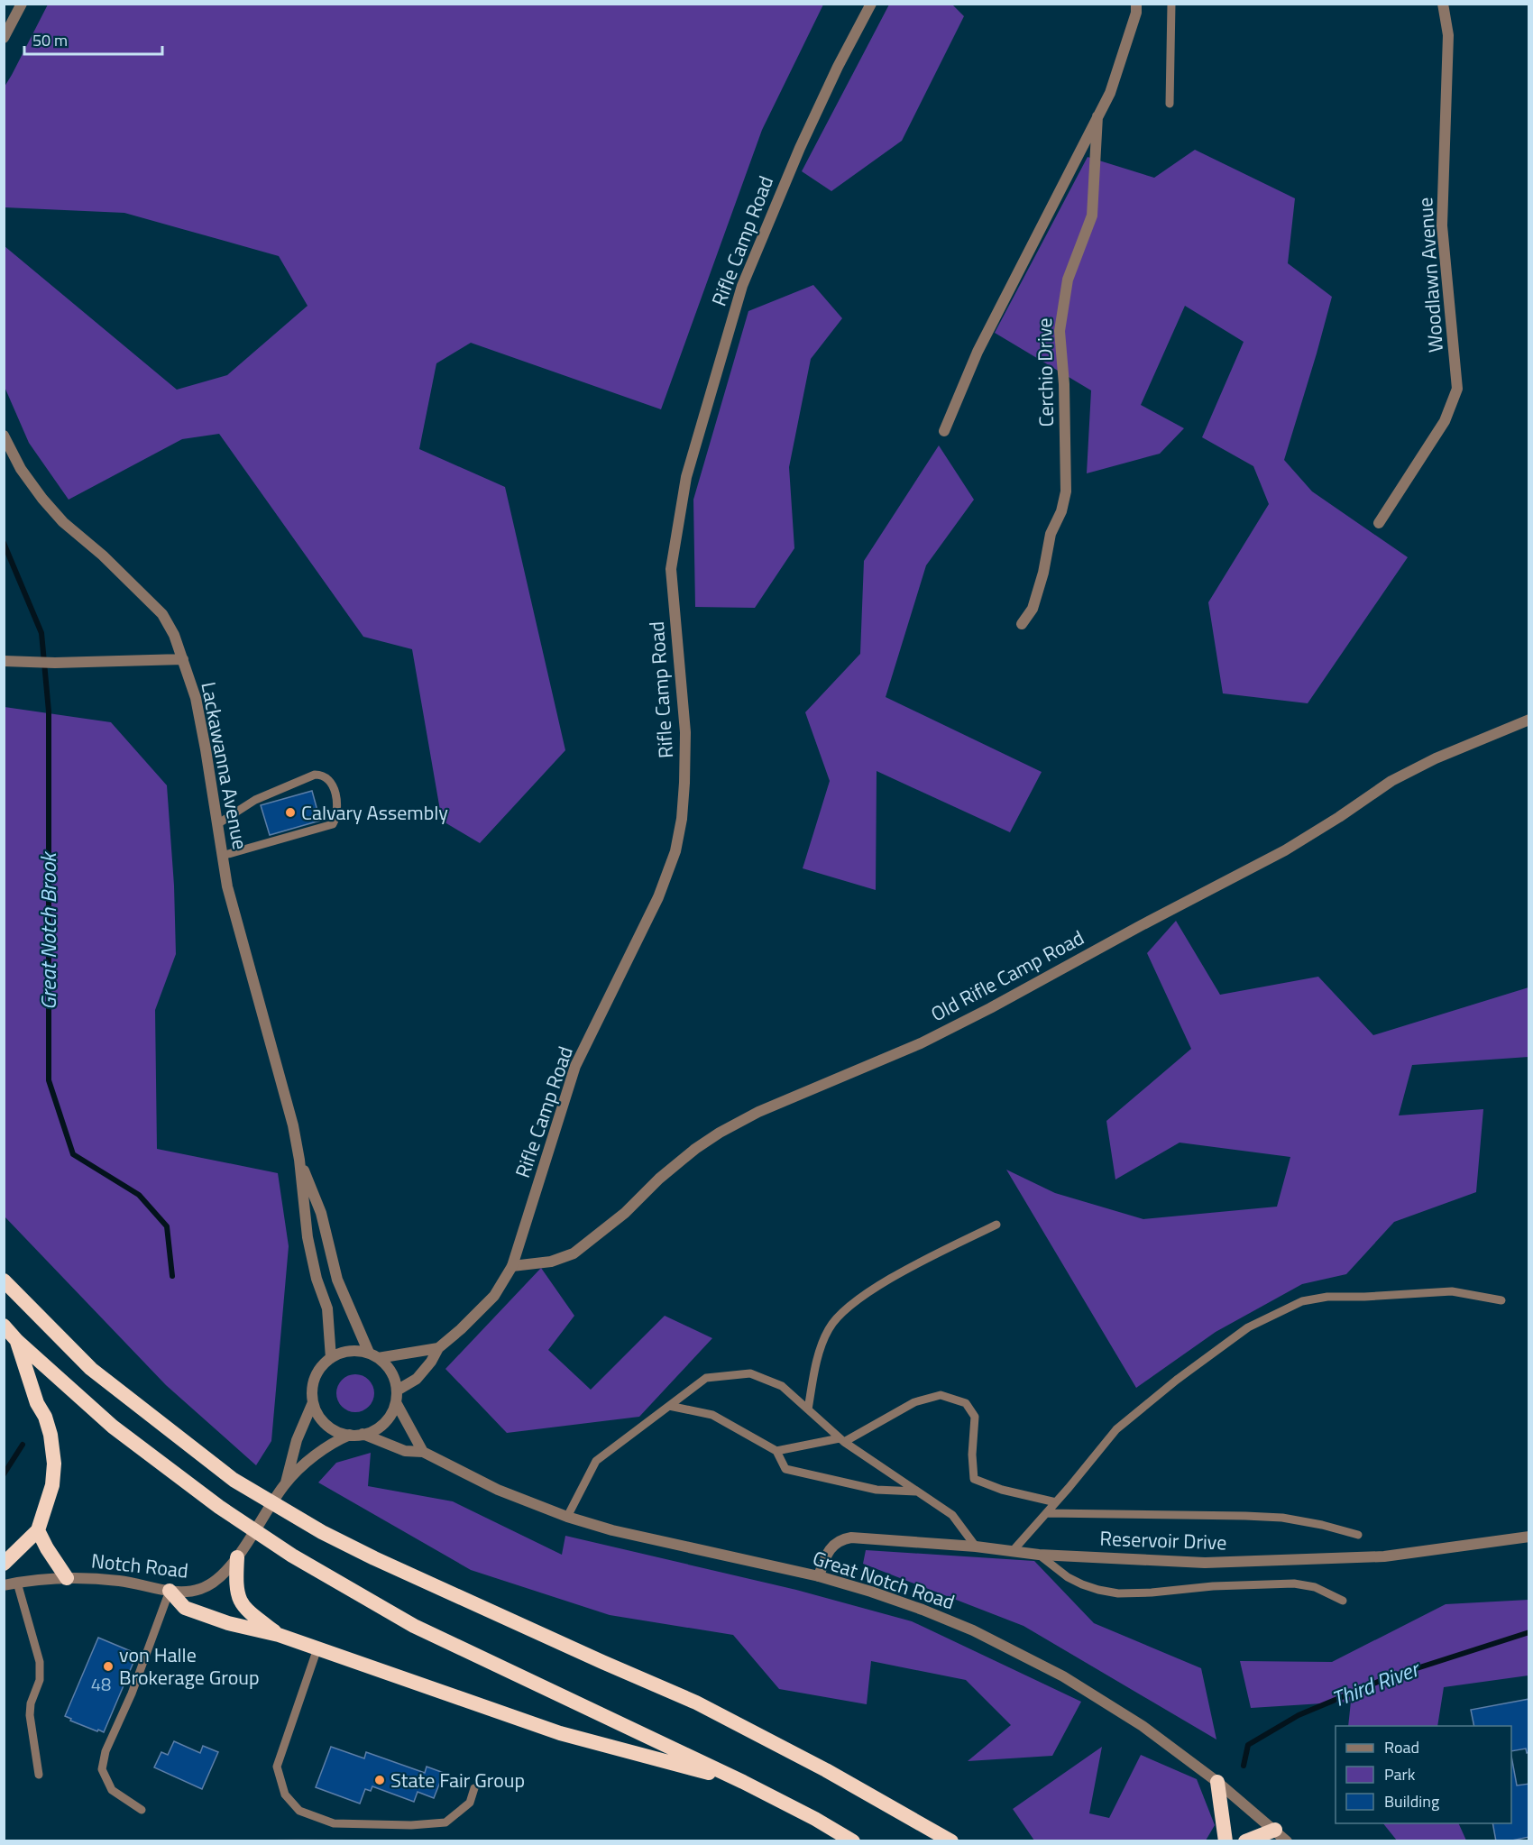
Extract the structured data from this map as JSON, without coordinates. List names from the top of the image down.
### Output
{
  "streets": {
    "street": [
      "Rifle Camp Road",
      "Woodlawn Avenue",
      "Cerchio Drive",
      "Lackawanna Avenue",
      "Old Rifle Camp Road",
      "Reservoir Drive",
      "Notch Road",
      "Great Notch Road"
    ]
  },
  "crossings": [
    ["Rifle Camp Road", "Lackawanna Avenue"],
    ["Rifle Camp Road", "Old Rifle Camp Road"],
    ["Rifle Camp Road", "Notch Road"],
    ["Rifle Camp Road", "Great Notch Road"],
    ["Lackawanna Avenue", "Notch Road"],
    ["Lackawanna Avenue", "Great Notch Road"],
    ["Reservoir Drive", "Great Notch Road"],
    ["Notch Road", "Great Notch Road"]
  ],
  "water": ["Great Notch Brook", "Third River"],
  "places": ["Calvary Assembly", "von Halle Brokerage Group", "State Fair Group"],
  "house_numbers": ["48"],
  "legend": ["Road", "Park", "Building"],
  "scale_bar": "50 m"
}
